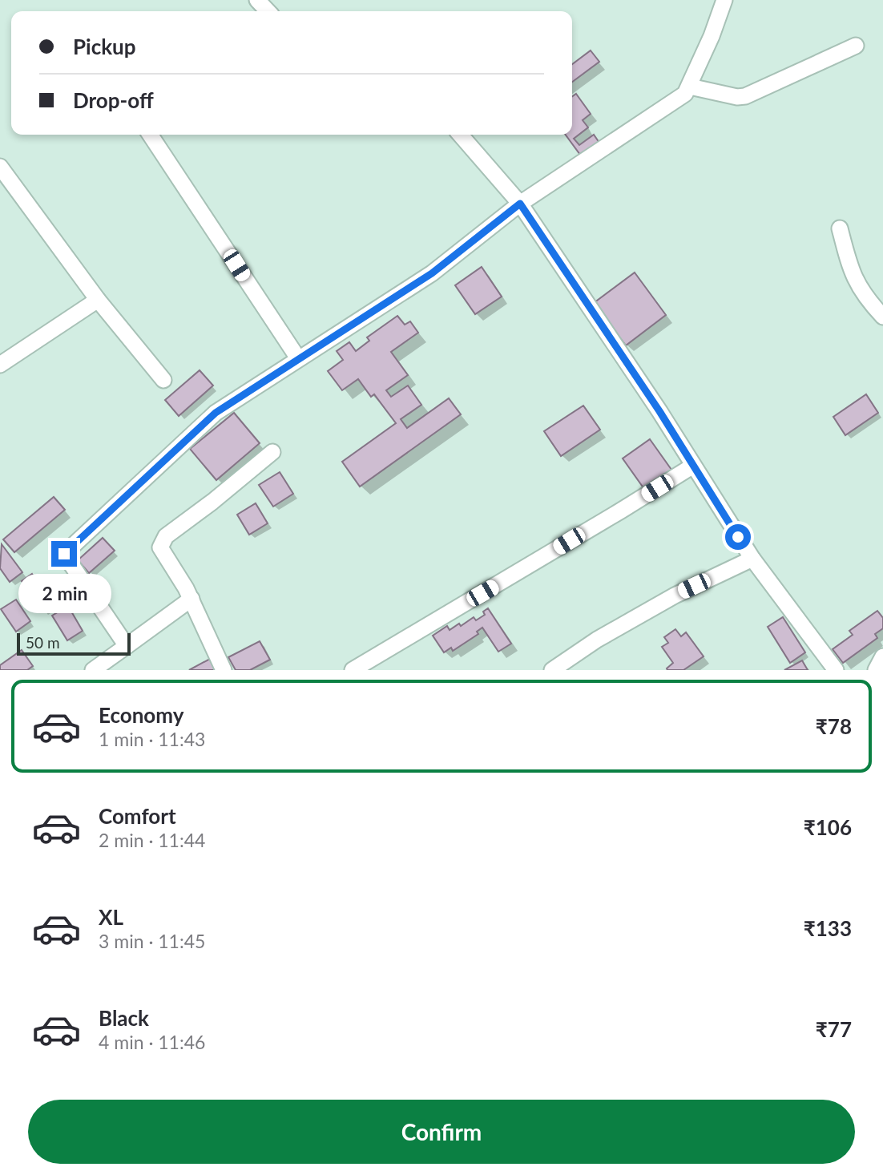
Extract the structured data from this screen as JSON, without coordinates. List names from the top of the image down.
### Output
{
  "scale_bar": "50 m",
  "page": {
    "banner": ["Pickup", "Drop-off"],
    "bubble": "2 min",
    "scale": "50 m",
    "list": [
      {
        "name": "Economy",
        "note": "1 min · 11:43",
        "value": "₹78"
      },
      {
        "name": "Comfort",
        "note": "2 min · 11:44",
        "value": "₹106"
      },
      {
        "name": "XL",
        "note": "3 min · 11:45",
        "value": "₹133"
      },
      {
        "name": "Black",
        "note": "4 min · 11:46",
        "value": "₹77"
      }
    ],
    "buttons": "Confirm"
  }
}
